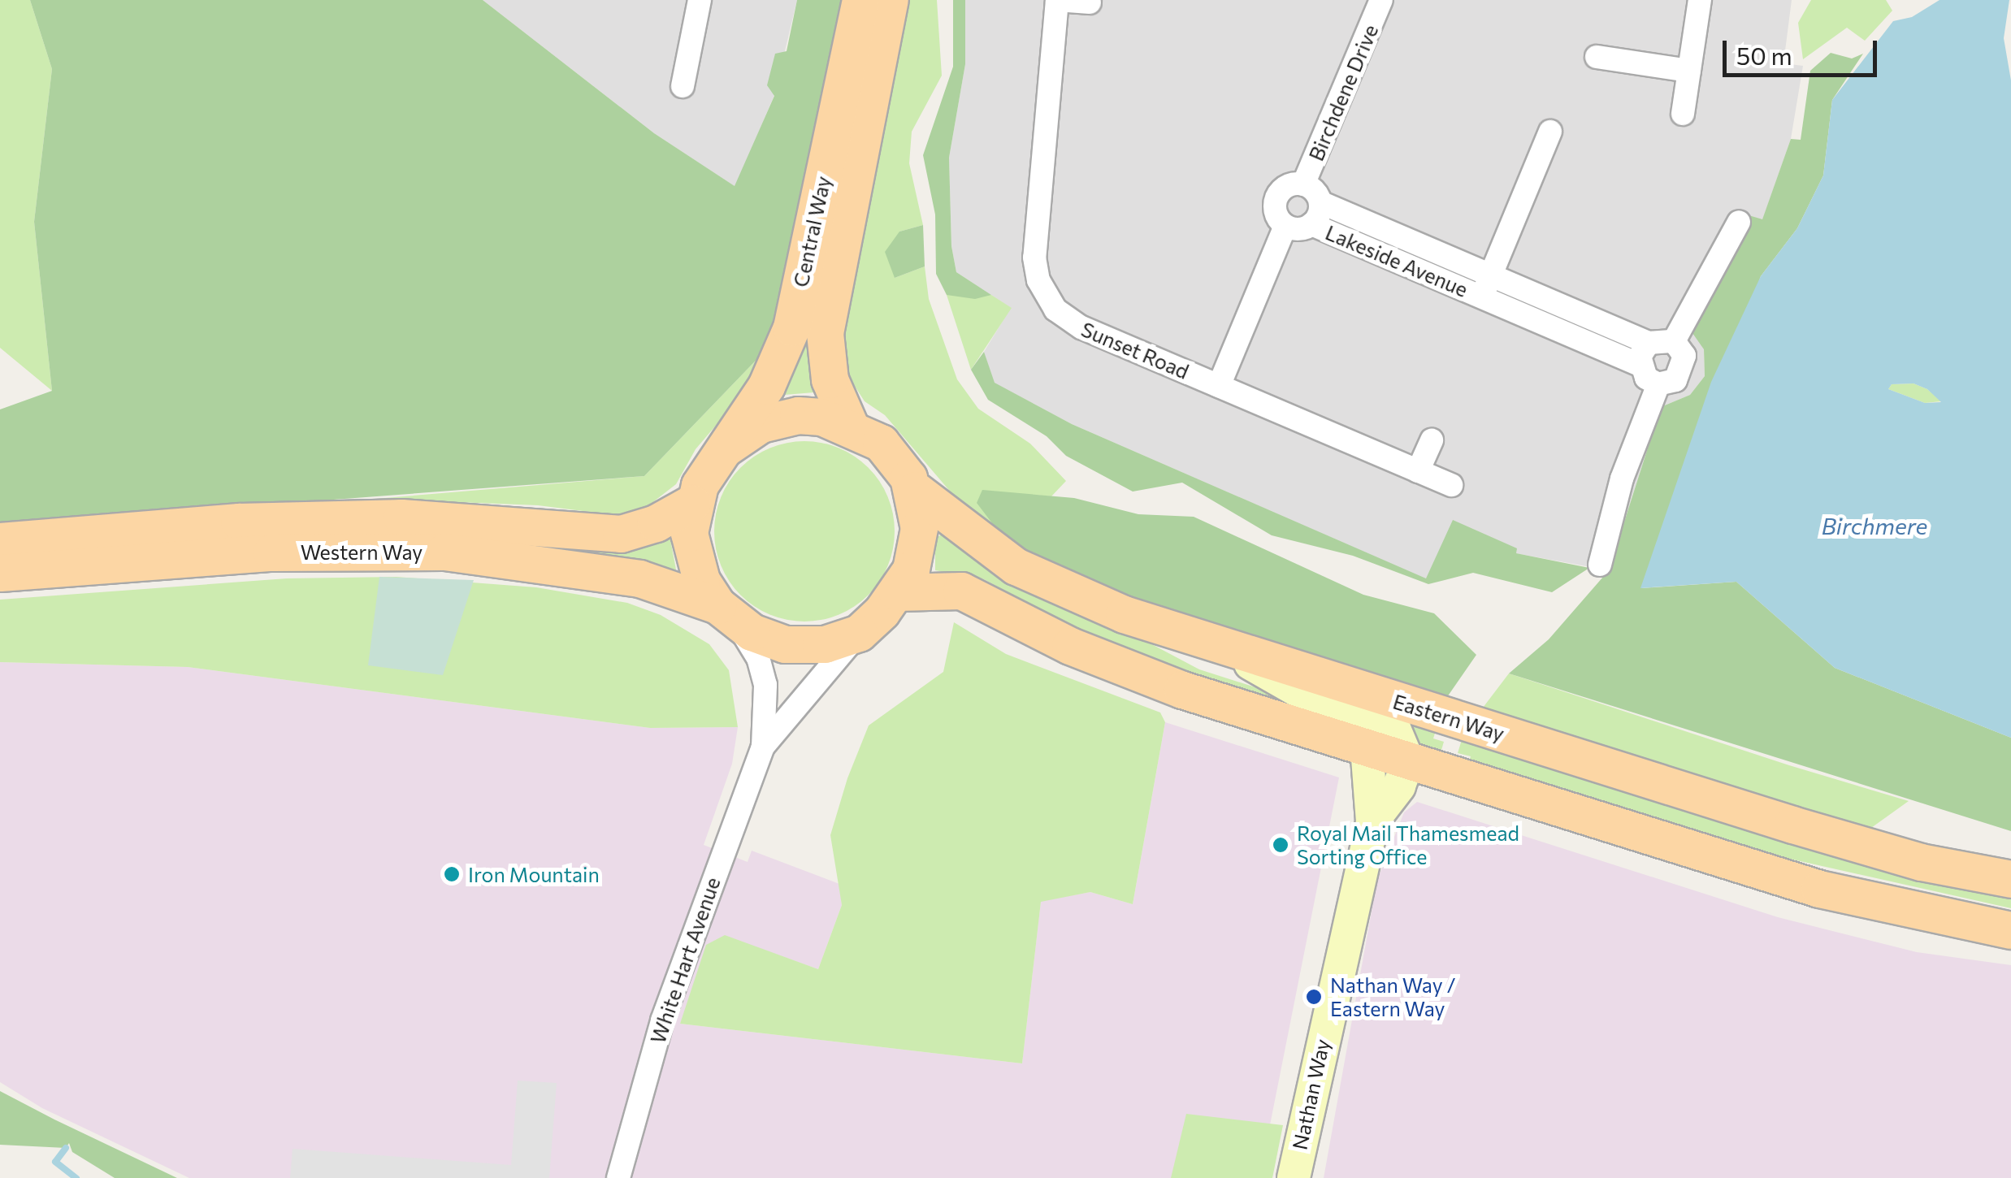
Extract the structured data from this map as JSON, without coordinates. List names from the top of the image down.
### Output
{
  "streets": {
    "main road": ["Central Way", "Western Way", "Eastern Way"],
    "street": [
      "Birchdene Drive",
      "Lakeside Avenue",
      "Sunset Road",
      "White Hart Avenue",
      "Nathan Way"
    ]
  },
  "crossings": [
    ["Birchdene Drive", "Lakeside Avenue"],
    ["Birchdene Drive", "Sunset Road"],
    ["Central Way", "Western Way"],
    ["Central Way", "Eastern Way"],
    ["Central Way", "White Hart Avenue"],
    ["Western Way", "Eastern Way"],
    ["Western Way", "White Hart Avenue"],
    ["Eastern Way", "White Hart Avenue"]
  ],
  "water": ["Birchmere"],
  "places": ["Royal Mail Thamesmead Sorting Office", "Iron Mountain", "Nathan Way / Eastern Way"],
  "scale_bar": "50 m"
}
